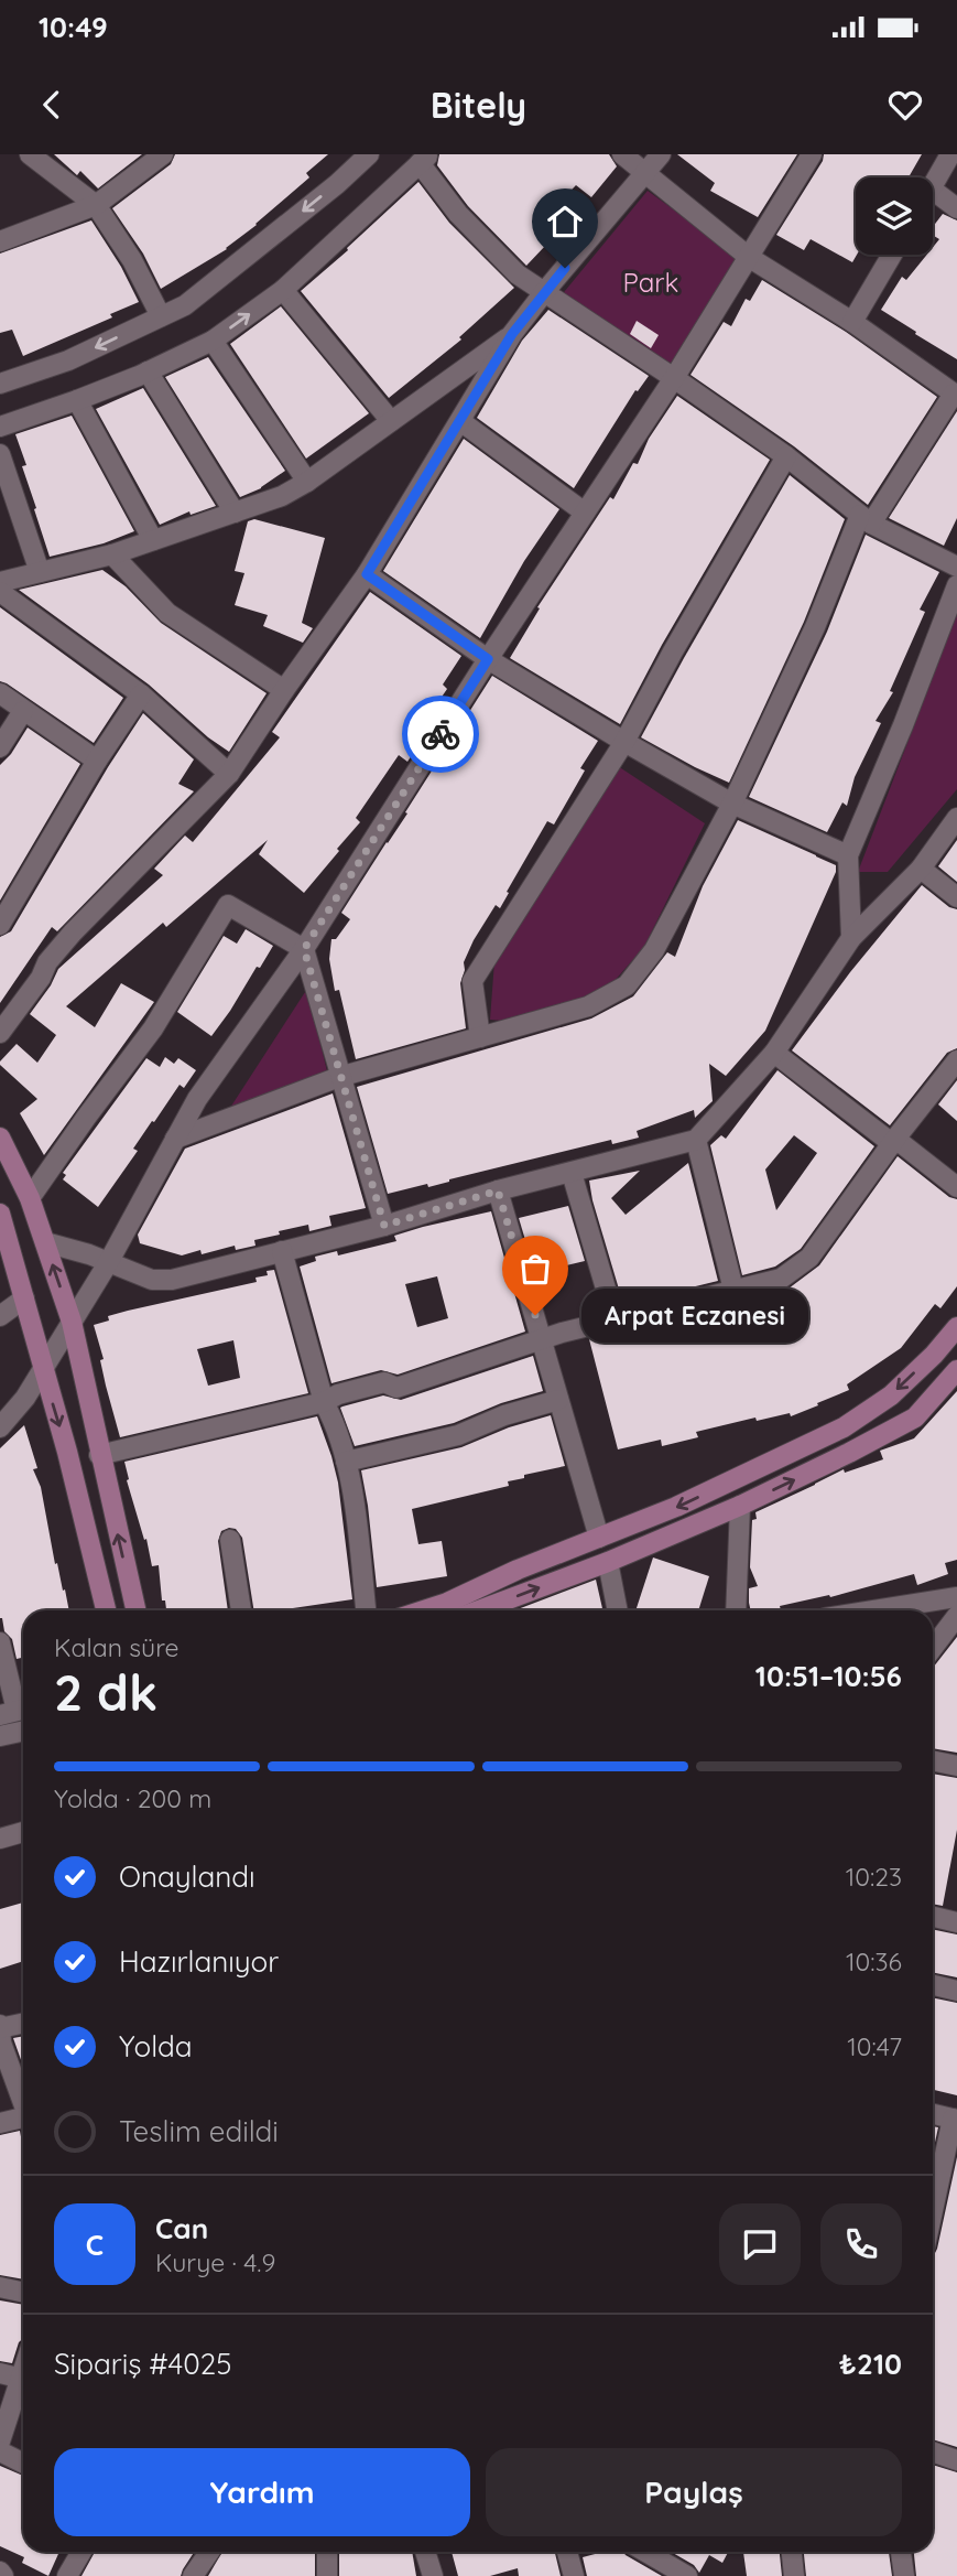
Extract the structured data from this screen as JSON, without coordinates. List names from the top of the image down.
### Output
{
  "parks": ["Park"],
  "places": ["Arpat Eczanesi"],
  "page": {
    "status": "10:49",
    "header": "Bitely",
    "bubble": "Arpat Eczanesi",
    "heading": ["2 dk", "Kalan süre", "10:51–10:56"],
    "panel": [
      "Can",
      "Kurye · 4.9",
      "Sipariş #4025",
      "₺210"
    ],
    "bar": "Yolda · 200 m",
    "list": [
      ["Onaylandı", "10:23"],
      ["Hazırlanıyor", "10:36"],
      ["Yolda", "10:47"],
      "Teslim edildi"
    ],
    "round": "C",
    "buttons": ["Yardım", "Paylaş"]
  }
}
